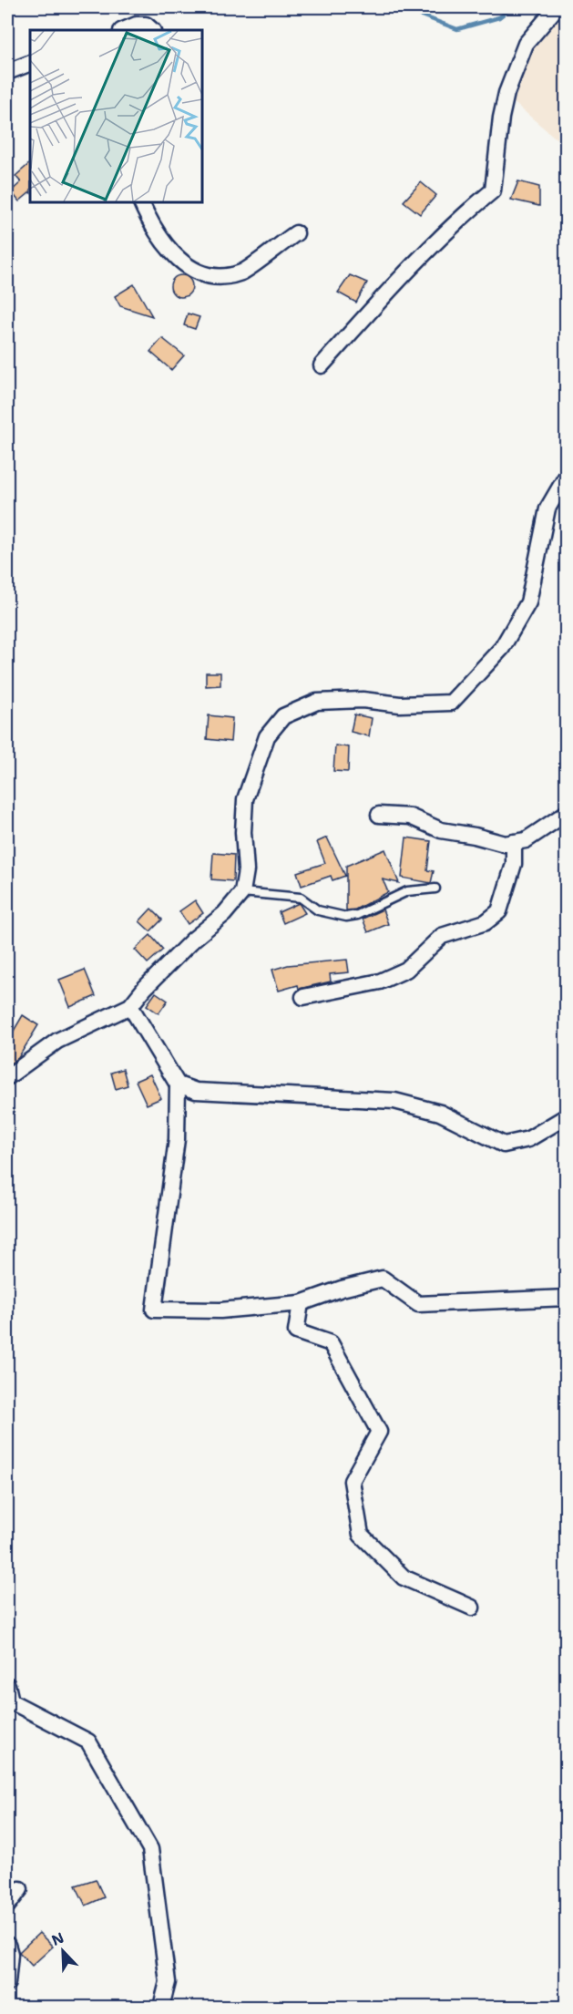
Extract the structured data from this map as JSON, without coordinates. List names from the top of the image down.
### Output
{
  "north": "top left"
}
